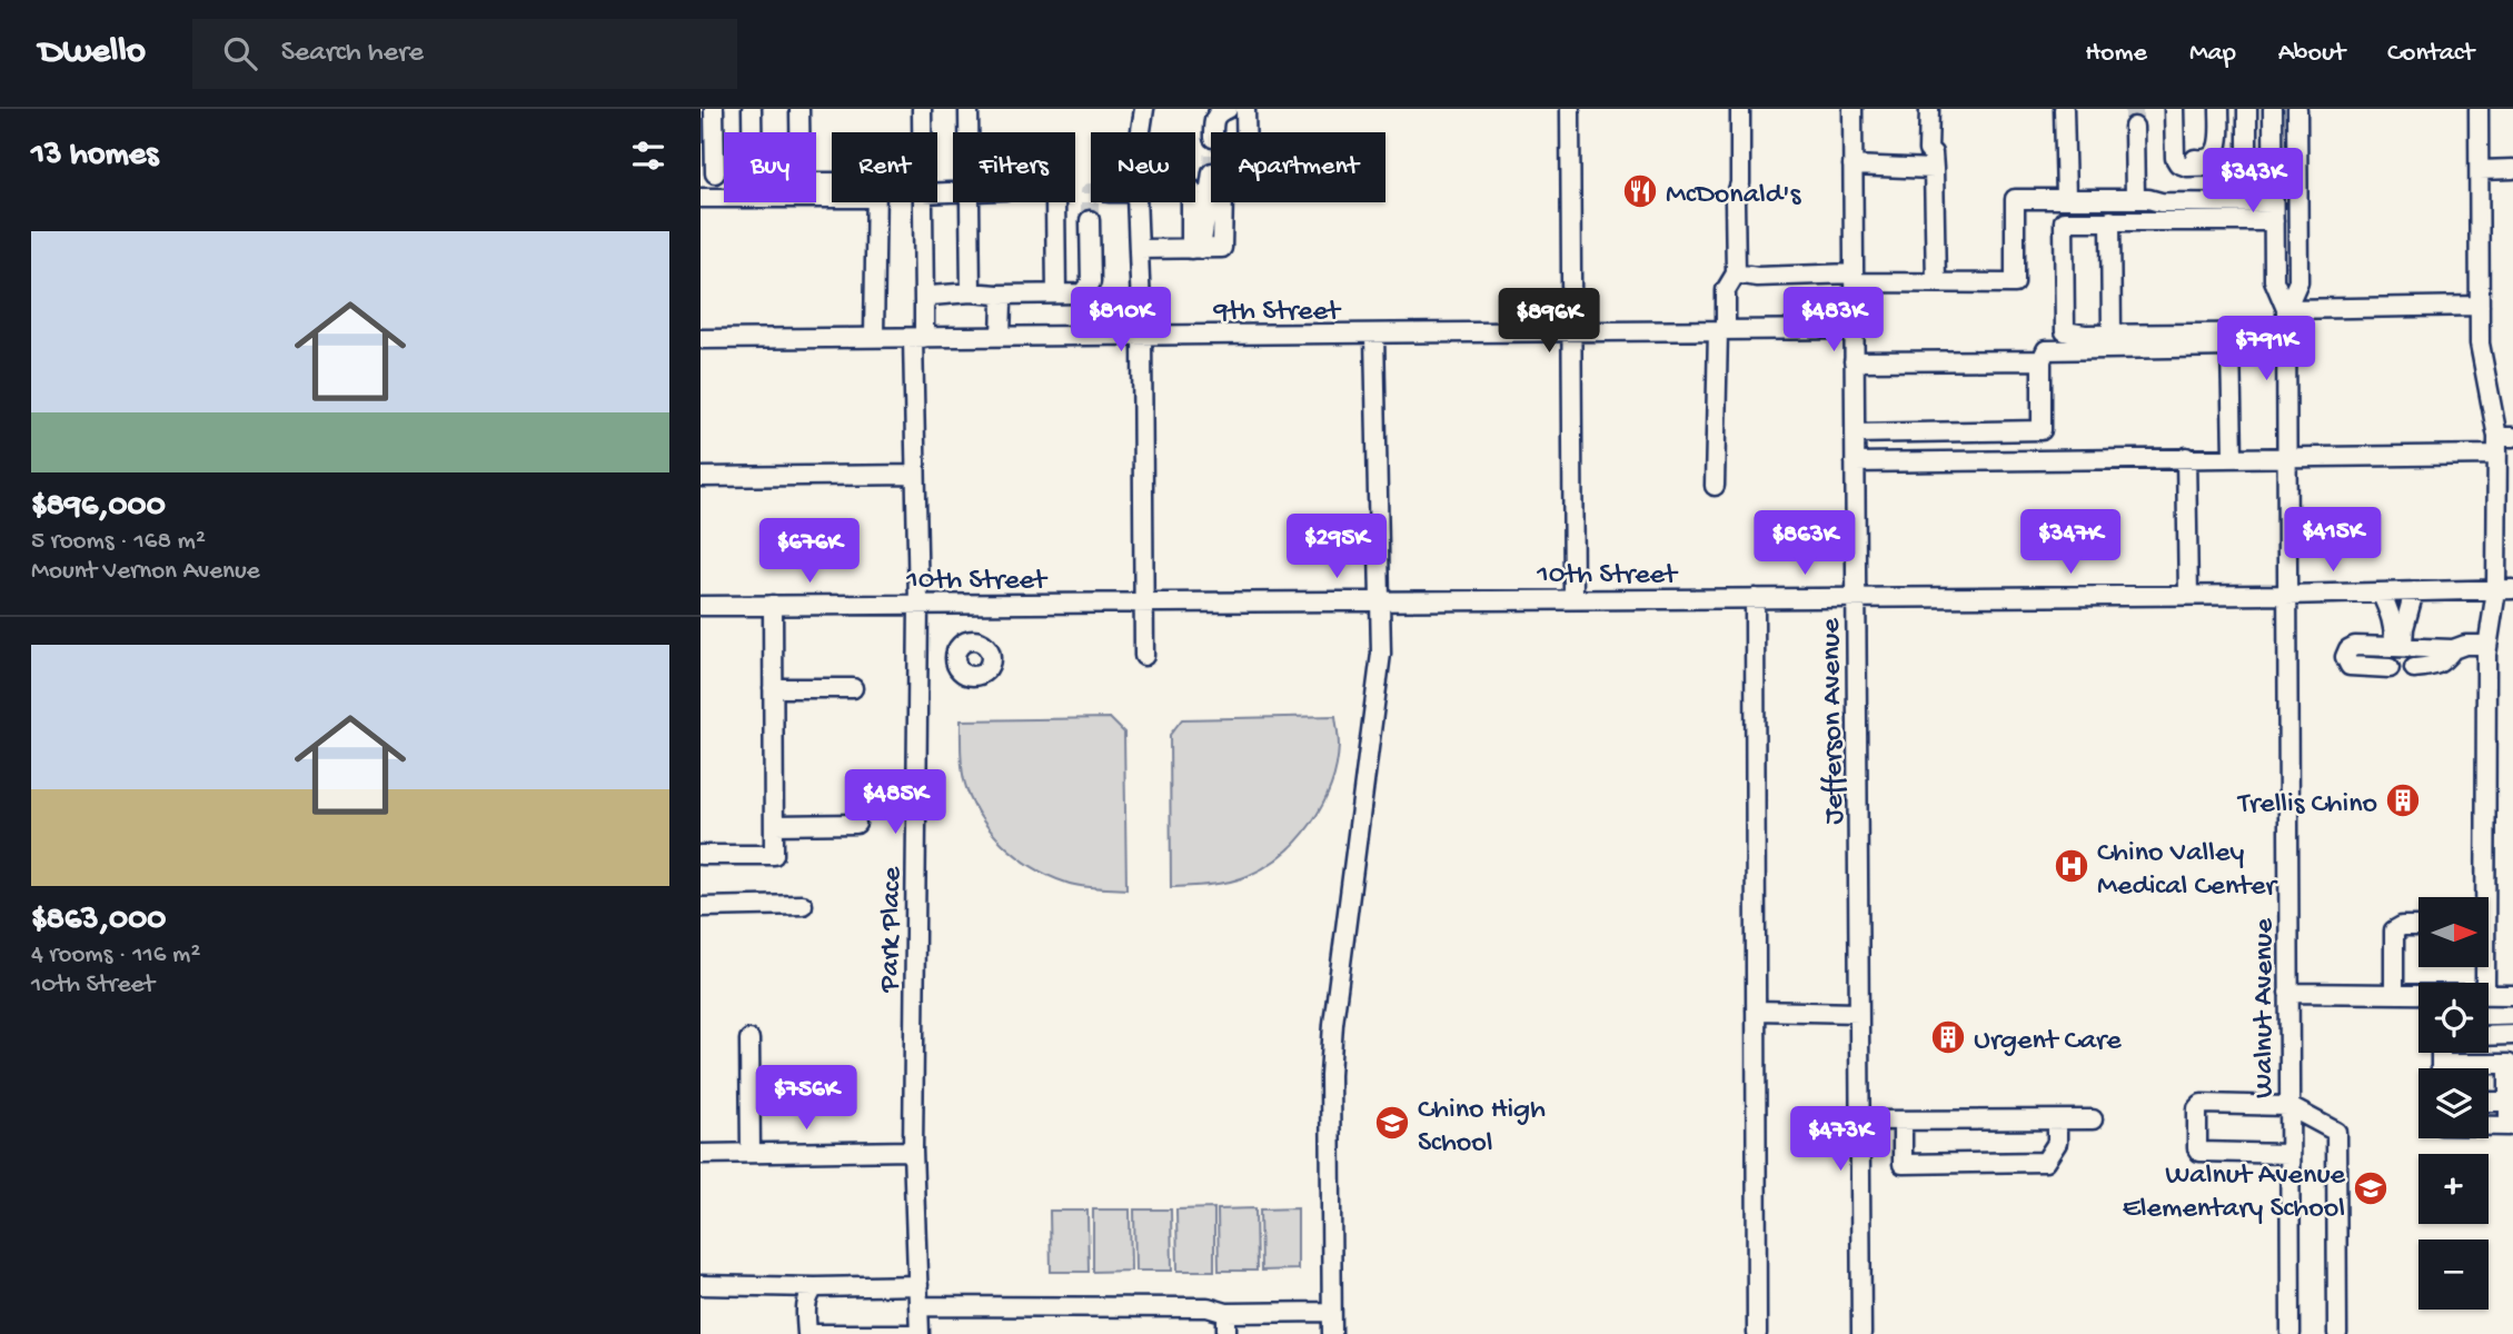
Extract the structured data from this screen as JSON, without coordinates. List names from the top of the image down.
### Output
{
  "streets": {
    "street": [
      "9th Street",
      "10th Street",
      "Jefferson Avenue",
      "Park Place",
      "Walnut Avenue"
    ]
  },
  "crossings": [
    ["9th Street", "Jefferson Avenue"],
    ["9th Street", "Park Place"],
    ["10th Street", "Jefferson Avenue"],
    ["10th Street", "Park Place"],
    ["10th Street", "Walnut Avenue"]
  ],
  "places": {
    "restaurant": ["McDonald's"],
    "building": ["Trellis Chino", "Urgent Care"],
    "hospital": ["Chino Valley Medical Center"],
    "school or university": ["Chino High School", "Walnut Avenue Elementary School"]
  },
  "north": "right",
  "page": {
    "header": "Dwello",
    "search": "Search here",
    "nav": [
      "Home",
      "Map",
      "About",
      "Contact"
    ],
    "heading": "13 homes",
    "chip": [
      "Buy",
      "Rent",
      "Filters",
      "New",
      "Apartment"
    ],
    "price": [
      "$343K",
      "$810K",
      "$483K",
      "$896K",
      "$791K",
      "$415K",
      "$347K",
      "$863K",
      "$295K",
      "$676K",
      "$485K",
      "$756K",
      "$473K"
    ],
    "list": [
      {
        "name": "$896,000",
        "note": "5 rooms · 168 m² · Mount Vernon Avenue"
      },
      {
        "name": "$863,000",
        "note": "4 rooms · 116 m² · 10th Street"
      }
    ],
    "map_buttons": ["+", "−"]
  }
}
